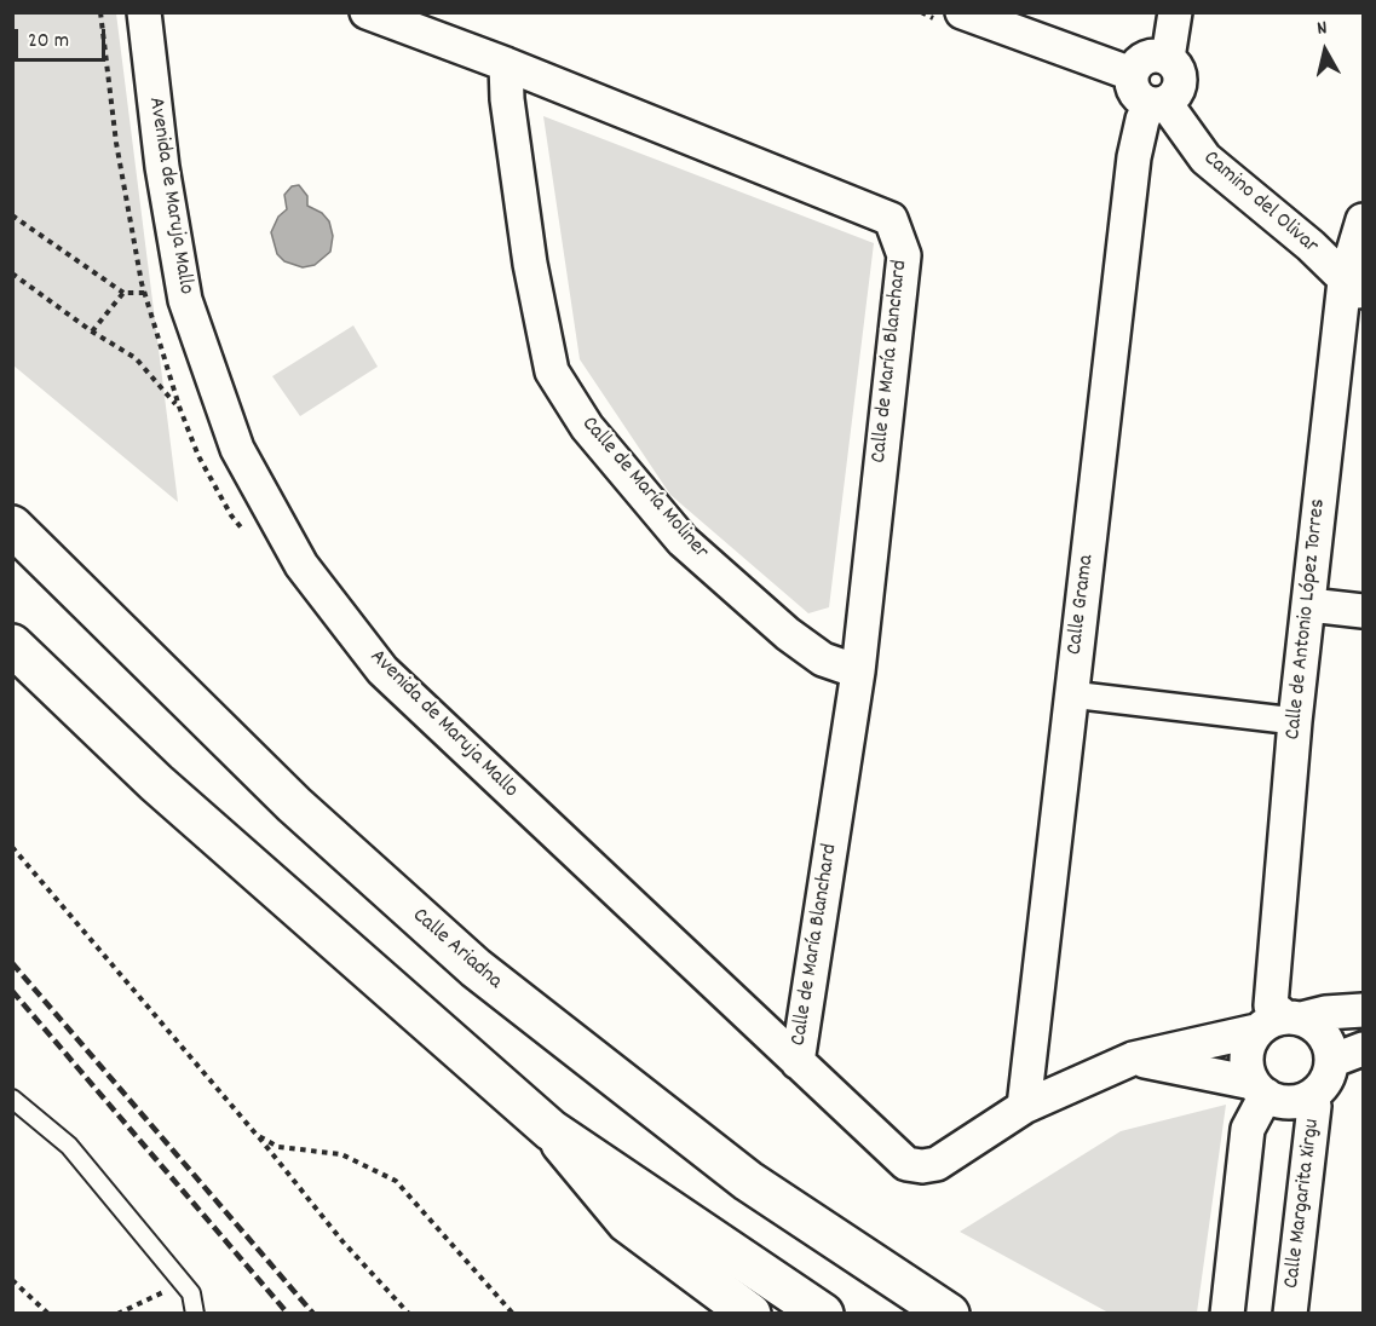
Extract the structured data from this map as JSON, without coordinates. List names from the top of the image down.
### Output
{
  "streets": {
    "highway": ["Calle Ariadna"],
    "street": [
      "Avenida de Maruja Mallo",
      "Camino del Olivar",
      "Calle de María Blanchard",
      "Calle de María Moliner",
      "Calle Grama",
      "Calle de Antonio López Torres",
      "Calle Margarita Xirgu"
    ]
  },
  "crossings": [
    ["Avenida de Maruja Mallo", "Calle de María Blanchard"],
    ["Avenida de Maruja Mallo", "Calle Grama"],
    ["Avenida de Maruja Mallo", "Calle de Antonio López Torres"],
    ["Avenida de Maruja Mallo", "Calle Margarita Xirgu"],
    ["Camino del Olivar", "Calle Grama"],
    ["Camino del Olivar", "Calle de Antonio López Torres"],
    ["Calle de María Blanchard", "Calle de María Moliner"],
    ["Calle de Antonio López Torres", "Calle Margarita Xirgu"]
  ],
  "scale_bar": "20 m",
  "north": "top"
}
